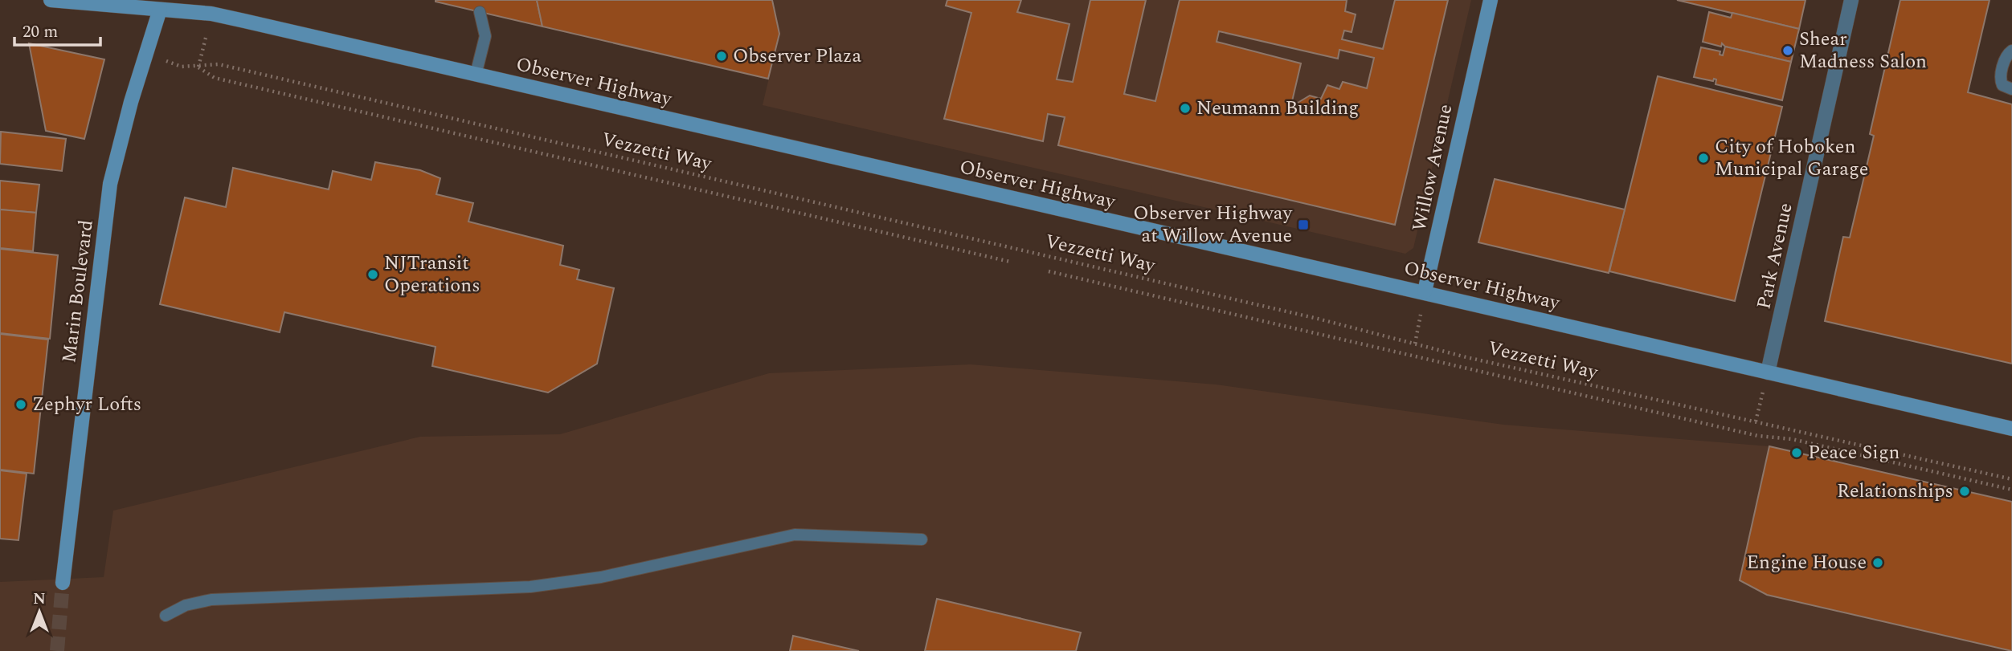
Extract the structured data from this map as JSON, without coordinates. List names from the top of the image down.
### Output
{
  "streets": {
    "main road": ["Observer Highway", "Willow Avenue", "Marin Boulevard"],
    "street": ["Park Avenue"],
    "path": ["Vezzetti Way"]
  },
  "crossings": [
    ["Observer Highway", "Willow Avenue"],
    ["Observer Highway", "Park Avenue"],
    ["Observer Highway", "Marin Boulevard"]
  ],
  "places": {
    "other": [
      "Shear Madness Salon",
      "Observer Plaza",
      "Neumann Building",
      "City of Hoboken Municipal Garage",
      "NJTransit Operations",
      "Zephyr Lofts",
      "Peace Sign",
      "Relationships",
      "Engine House"
    ],
    "transit": ["Observer Highway at Willow Avenue"]
  },
  "scale_bar": "20 m",
  "north": "top"
}
